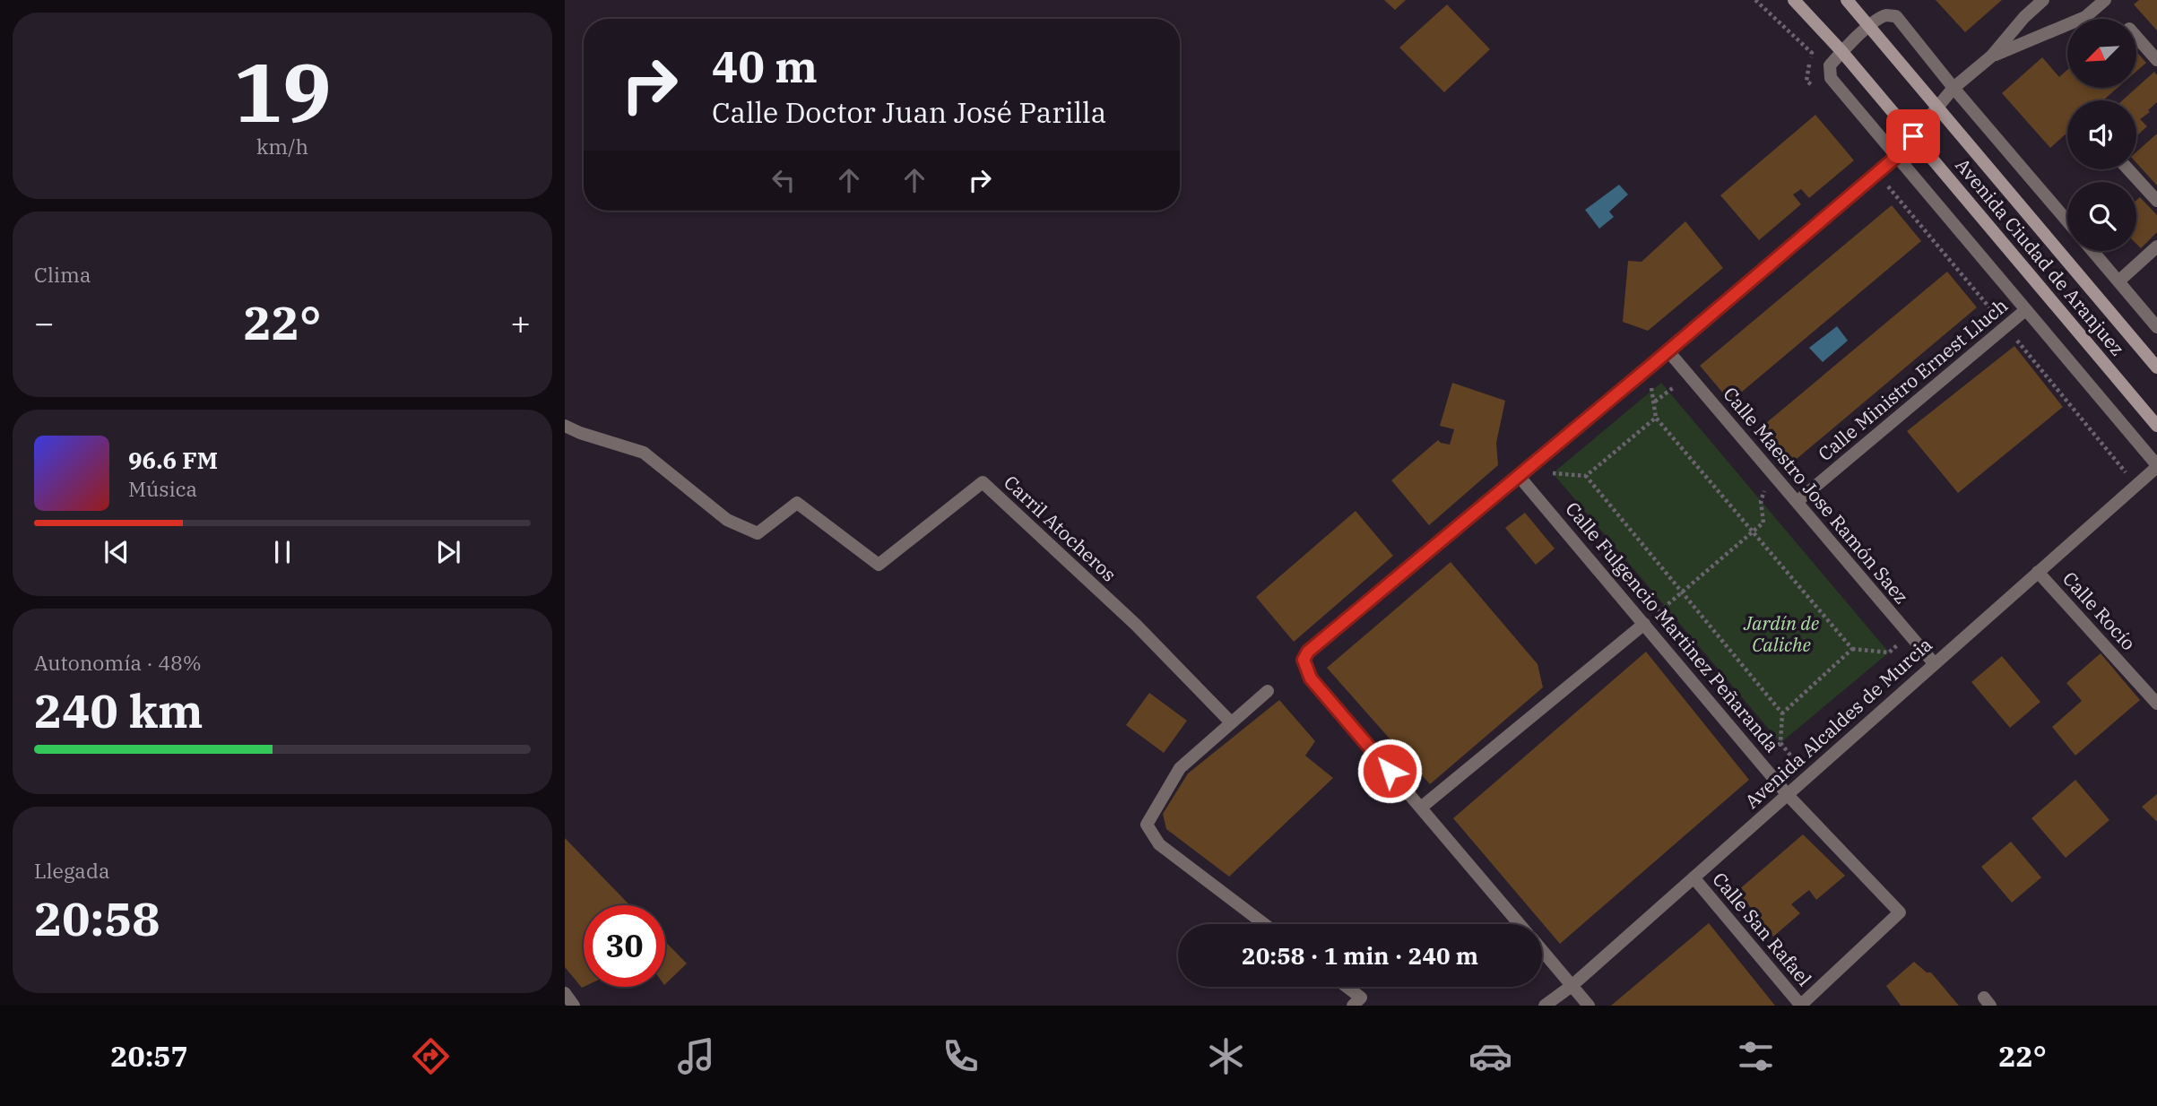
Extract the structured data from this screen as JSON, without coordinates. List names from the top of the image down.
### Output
{
  "streets": {
    "main road": ["Avenida Ciudad de Aranjuez"],
    "street": [
      "Calle Ministro Ernest Lluch",
      "Calle Maestro Jose Ramón Saez",
      "Carril Atocheros",
      "Calle Rocío",
      "Calle Fulgencio Martinez Peñaranda",
      "Avenida Alcaldes de Murcia",
      "Calle San Rafael"
    ]
  },
  "crossings": [
    ["Calle Ministro Ernest Lluch", "Calle Maestro Jose Ramón Saez"],
    ["Calle Maestro Jose Ramón Saez", "Avenida Alcaldes de Murcia"],
    ["Calle Rocío", "Avenida Alcaldes de Murcia"],
    ["Calle Fulgencio Martinez Peñaranda", "Avenida Alcaldes de Murcia"],
    ["Calle Fulgencio Martinez Peñaranda", "Calle San Rafael"],
    ["Avenida Alcaldes de Murcia", "Calle San Rafael"]
  ],
  "parks": ["Jardín de Caliche"],
  "north": "bottom left",
  "page": {
    "tile": [
      ["19", "km/h"],
      "Clima",
      ["Autonomía · 48%", "240 km"],
      ["Llegada", "20:58"]
    ],
    "turn": ["40 m", "Calle Doctor Juan José Parilla"],
    "heat": ["−", "22°", "+"],
    "song": ["96.6 FM", "Música"],
    "limit": "30",
    "trip": "20:58 · 1 min · 240 m",
    "tabs": ["20:57", "22°"]
  }
}
